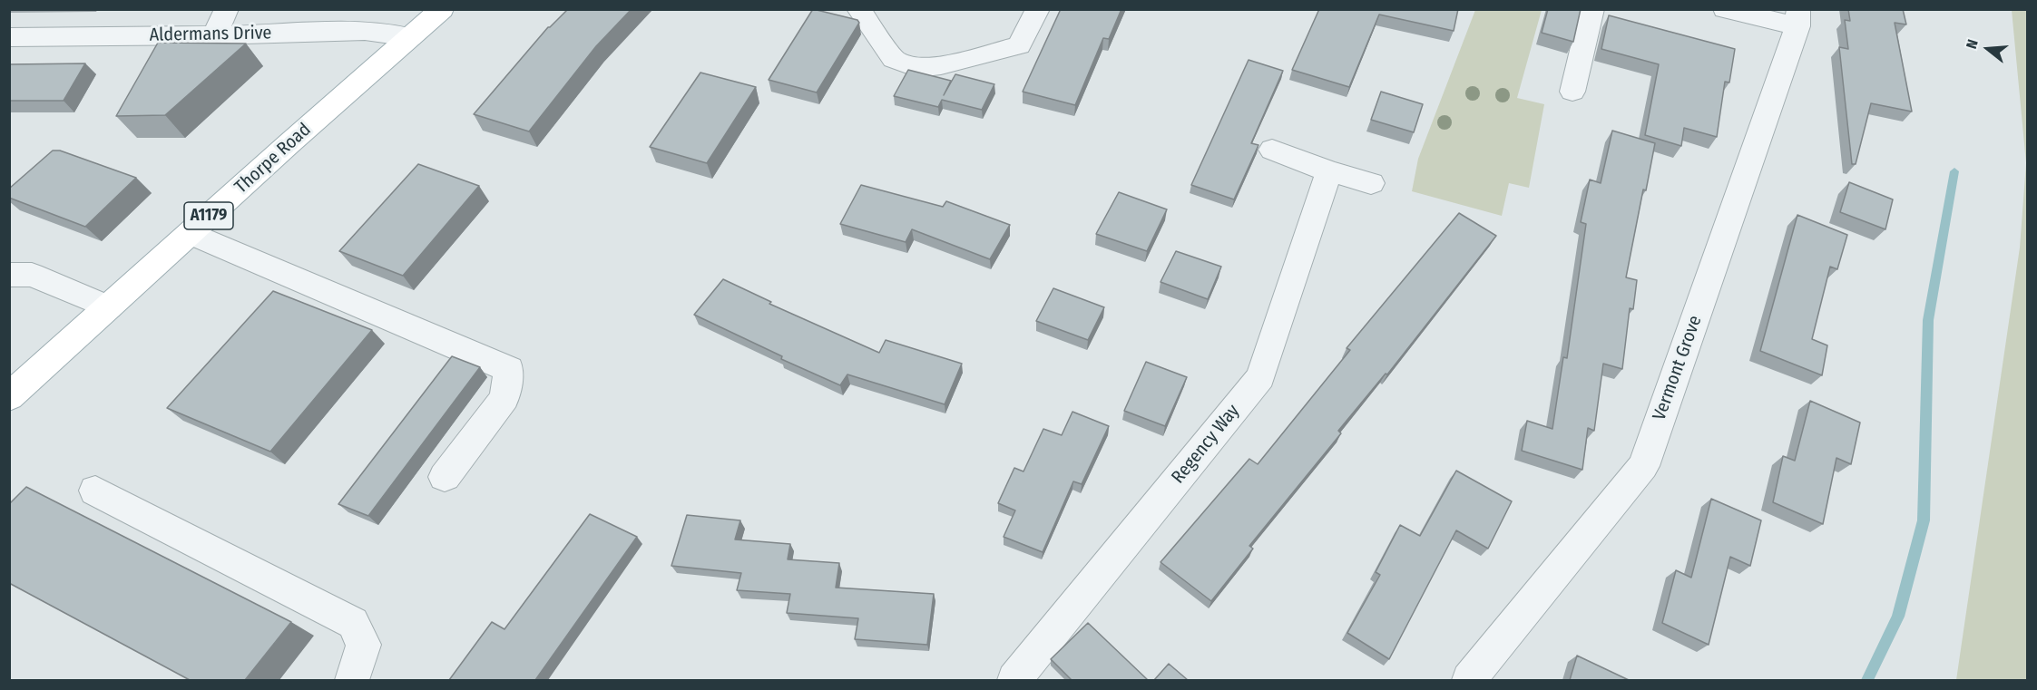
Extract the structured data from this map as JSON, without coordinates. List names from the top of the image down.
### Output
{
  "streets": {
    "main road": ["Thorpe Road", "A1179"],
    "street": ["Aldermans Drive", "Vermont Grove", "Regency Way"]
  },
  "crossings": [
    ["Aldermans Drive", "Thorpe Road"]
  ],
  "north": "left"
}
